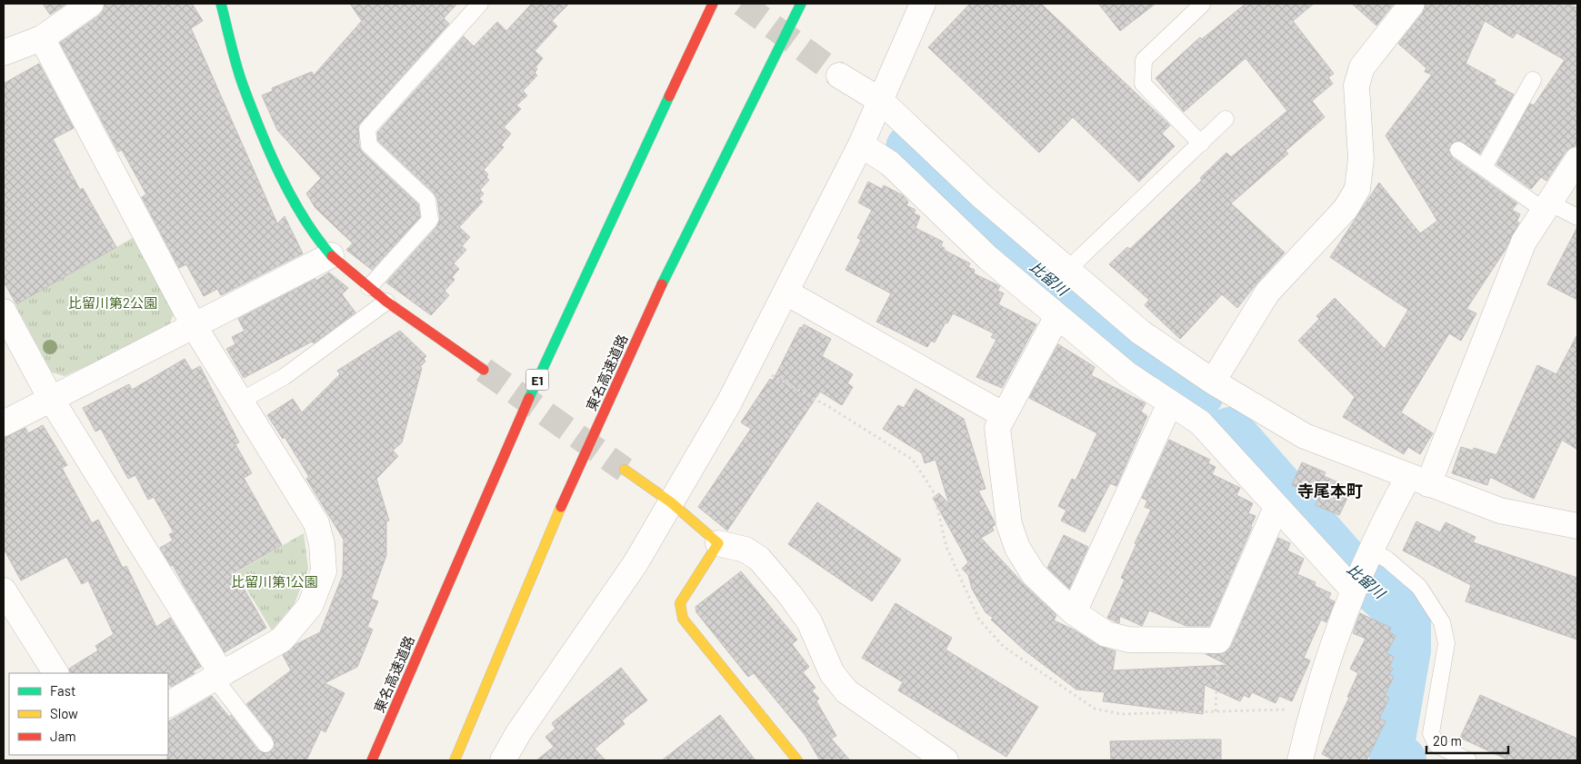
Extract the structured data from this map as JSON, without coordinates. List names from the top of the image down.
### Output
{
  "streets": {
    "main road": ["東名高速道路", "E1"]
  },
  "districts": ["寺尾本町"],
  "water": ["比留川"],
  "parks": ["比留川第2公園", "比留川第1公園"],
  "legend": ["Fast", "Slow", "Jam"],
  "scale_bar": "20 m"
}
